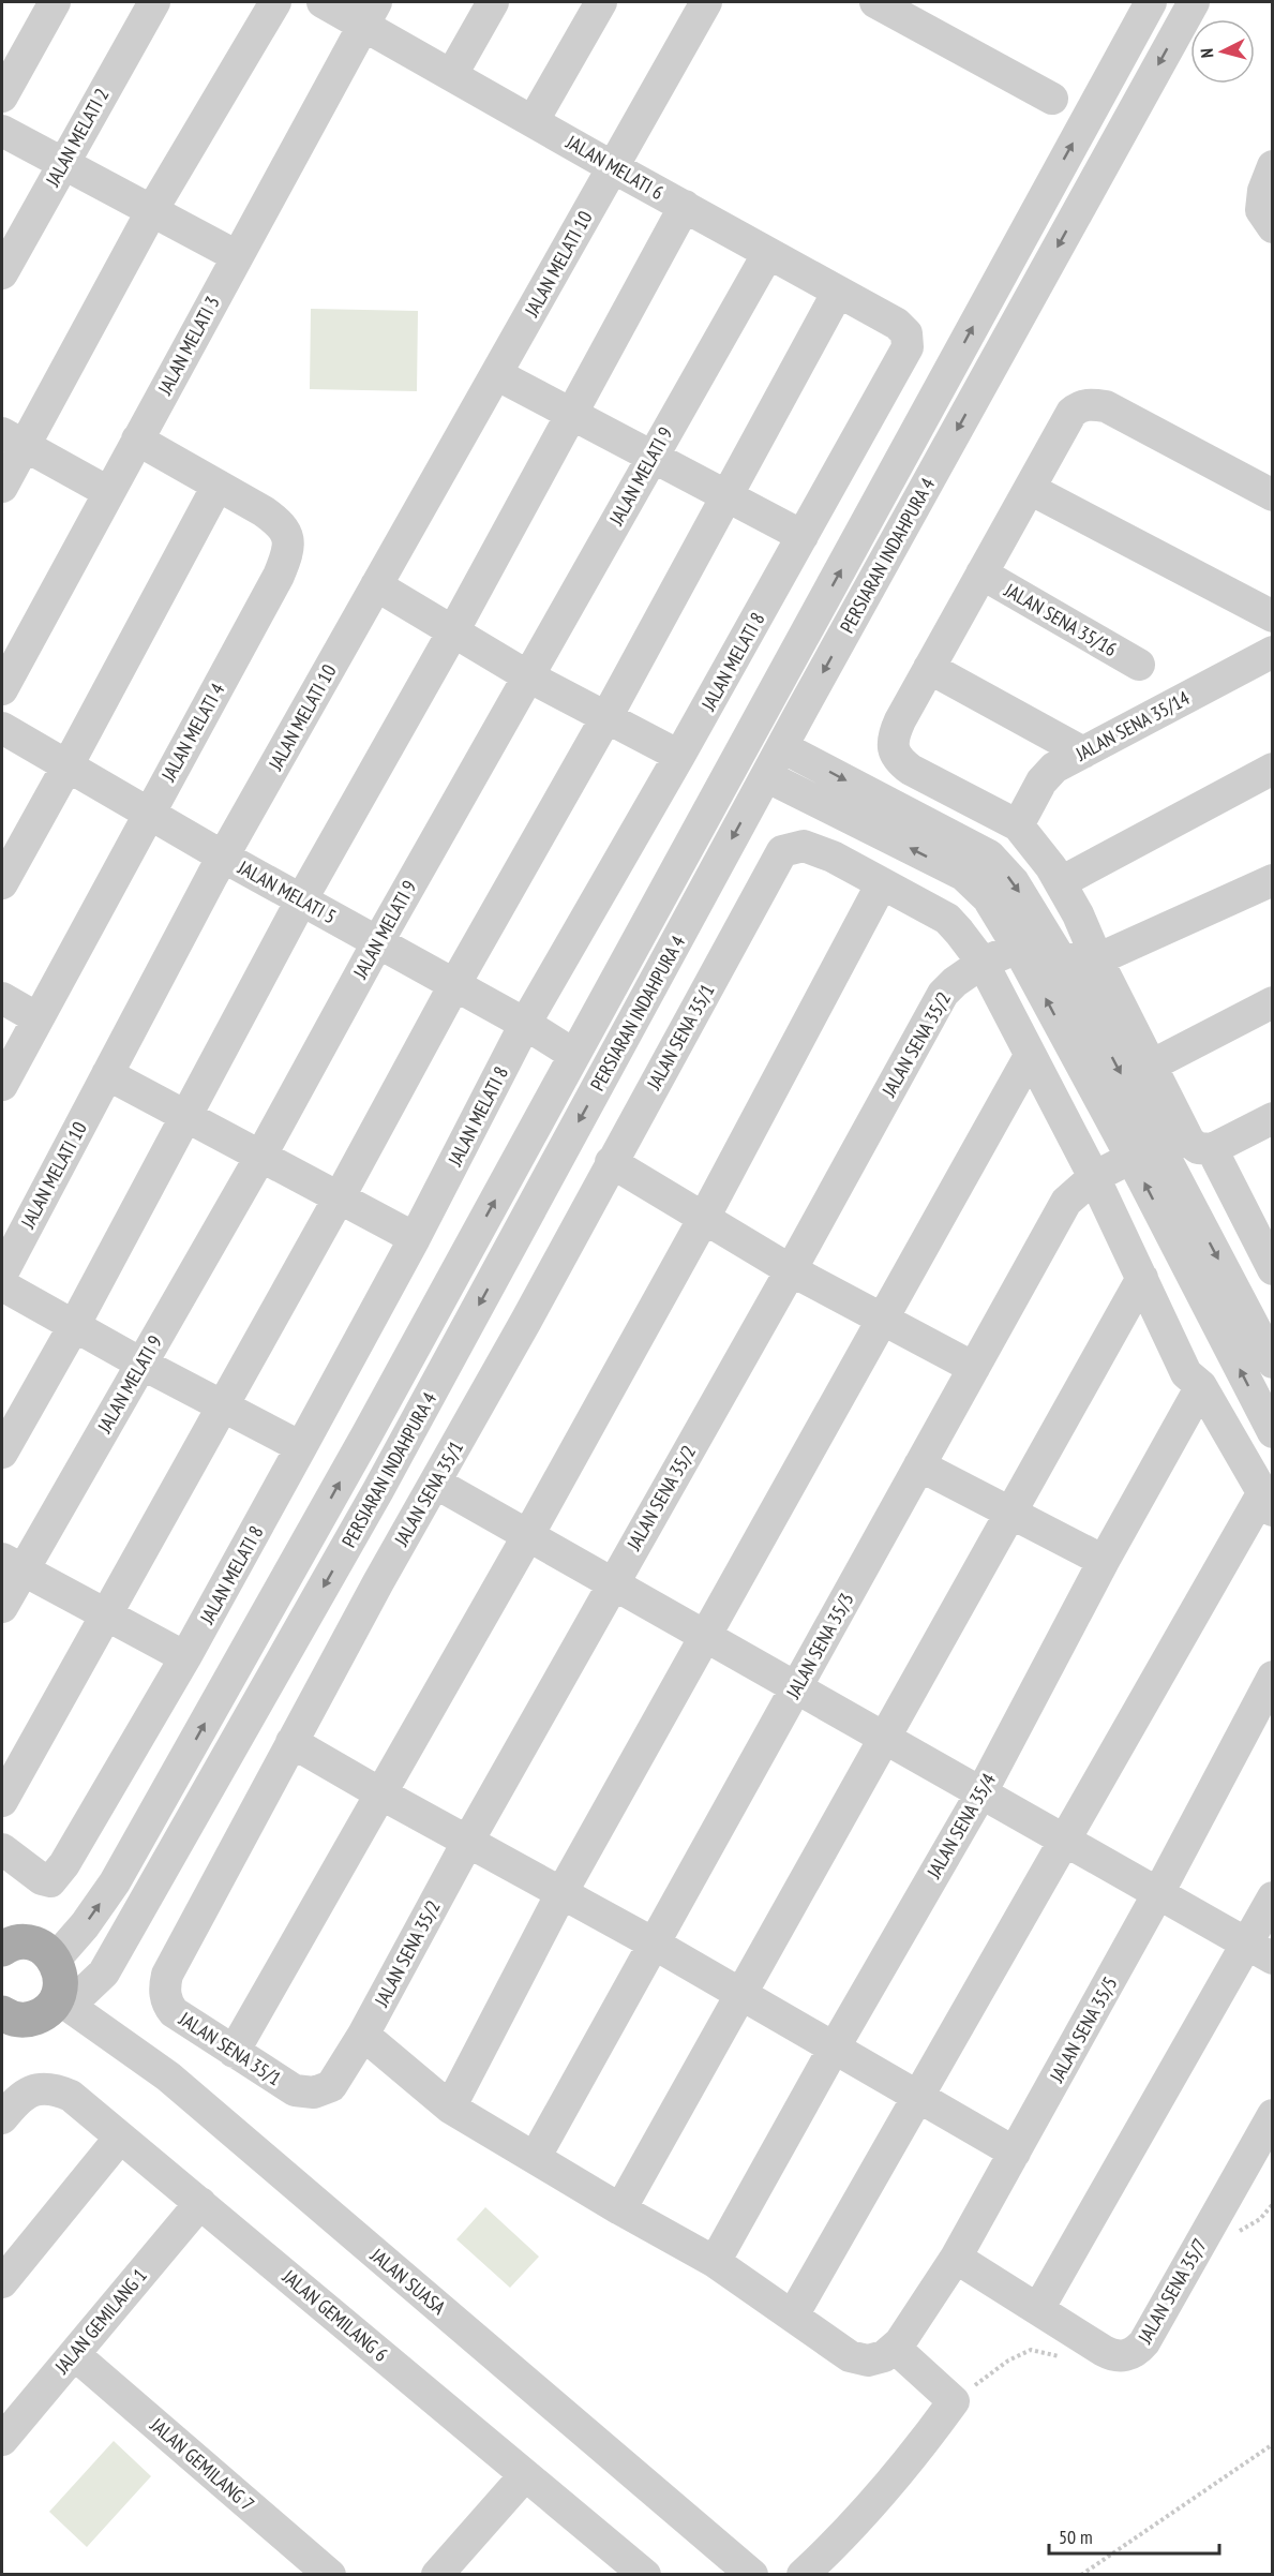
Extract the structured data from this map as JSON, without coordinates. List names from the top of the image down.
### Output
{
  "streets": {
    "street": [
      "JALAN MELATI 2",
      "JALAN MELATI 6",
      "JALAN MELATI 10",
      "JALAN MELATI 3",
      "JALAN MELATI 9",
      "PERSIARAN INDAHPURA 4",
      "JALAN SENA 35/16",
      "JALAN MELATI 8",
      "JALAN SENA 35/14",
      "JALAN MELATI 4",
      "JALAN MELATI 5",
      "JALAN SENA 35/1",
      "JALAN SENA 35/2",
      "JALAN SENA 35/3",
      "JALAN SENA 35/4",
      "JALAN SENA 35/5",
      "JALAN SUASA",
      "JALAN SENA 35/7",
      "JALAN GEMILANG 6",
      "JALAN GEMILANG 1",
      "JALAN GEMILANG 7"
    ]
  },
  "crossings": [
    ["JALAN MELATI 6", "JALAN MELATI 10"],
    ["JALAN MELATI 6", "JALAN MELATI 3"],
    ["JALAN MELATI 6", "JALAN MELATI 9"],
    ["JALAN MELATI 6", "JALAN MELATI 8"],
    ["JALAN MELATI 10", "JALAN MELATI 5"],
    ["JALAN MELATI 3", "JALAN MELATI 4"],
    ["JALAN MELATI 9", "JALAN MELATI 5"],
    ["PERSIARAN INDAHPURA 4", "JALAN MELATI 5"],
    ["PERSIARAN INDAHPURA 4", "JALAN SUASA"],
    ["JALAN MELATI 8", "JALAN MELATI 5"],
    ["JALAN MELATI 4", "JALAN MELATI 5"],
    ["JALAN SENA 35/1", "JALAN SENA 35/2"],
    ["JALAN SENA 35/5", "JALAN SENA 35/7"],
    ["JALAN GEMILANG 6", "JALAN GEMILANG 1"],
    ["JALAN GEMILANG 1", "JALAN GEMILANG 7"]
  ],
  "scale_bar": "50 m",
  "north": "left"
}
